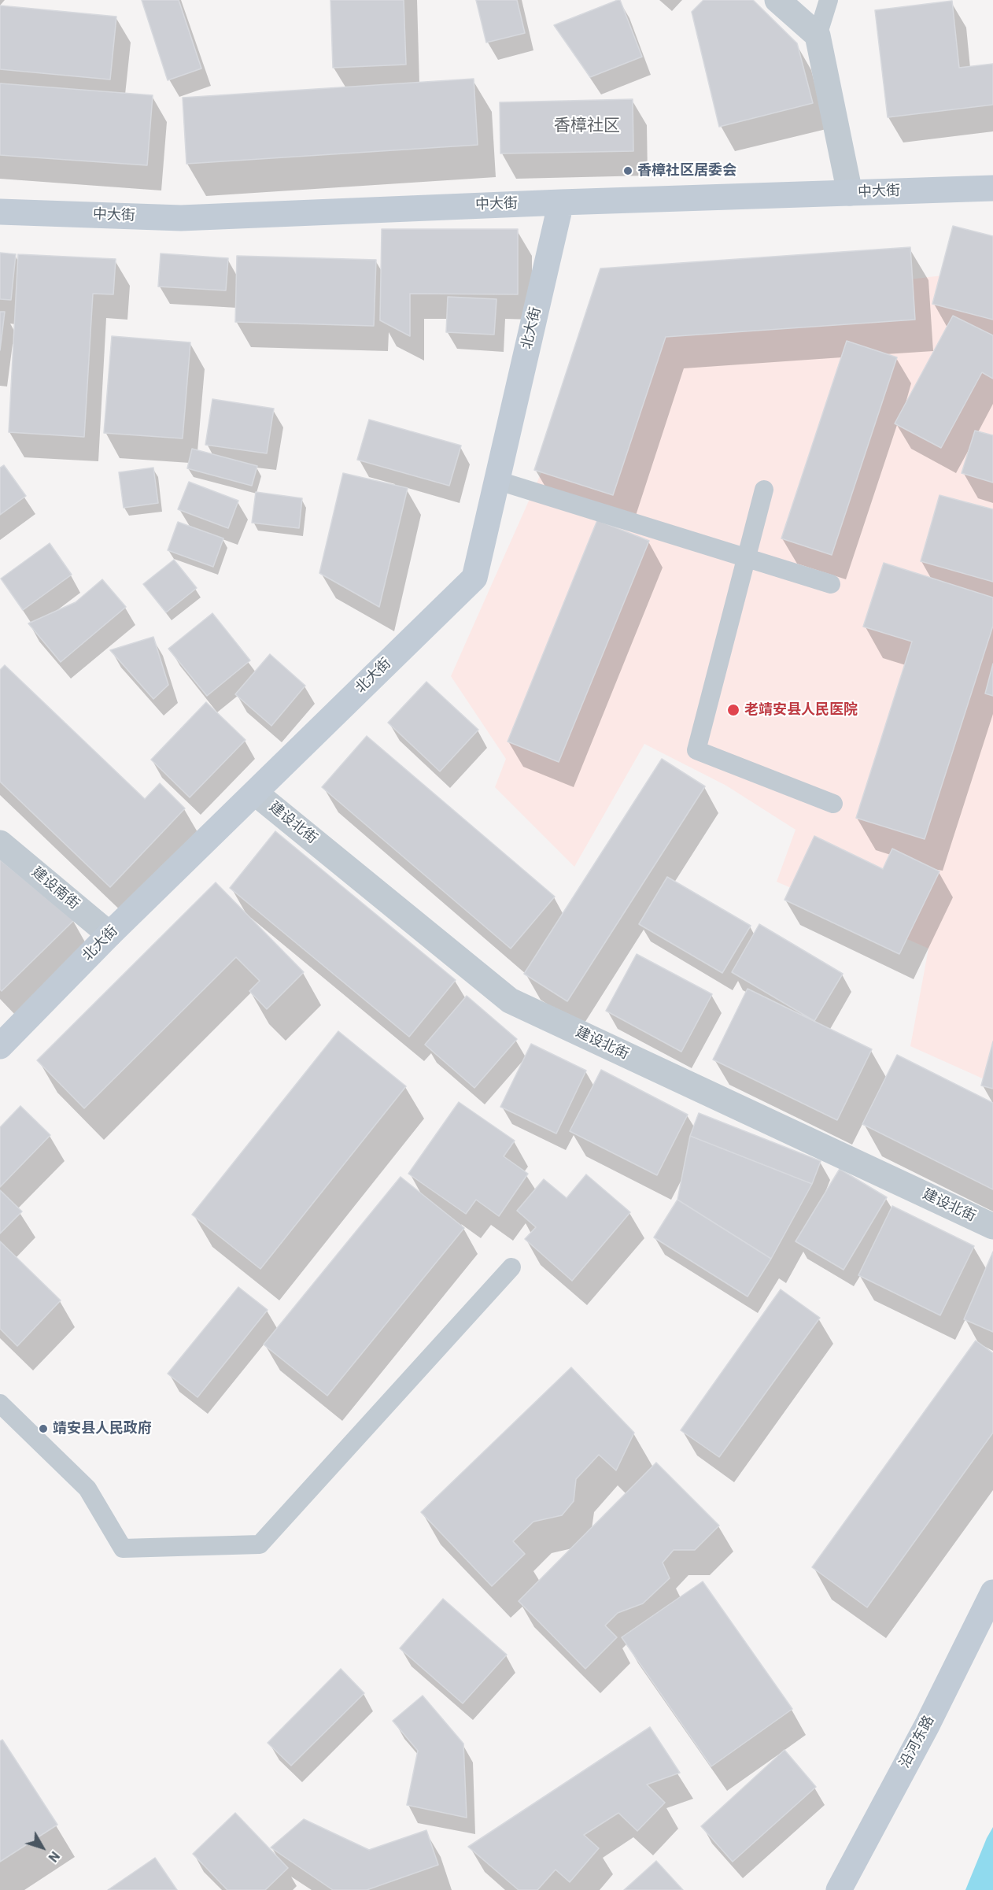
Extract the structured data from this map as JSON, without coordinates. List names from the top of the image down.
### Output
{
  "streets": {
    "street": [
      "中大街",
      "北大街",
      "建设北街",
      "建设南街",
      "沿河东路"
    ]
  },
  "crossings": [
    ["中大街", "北大街"],
    ["北大街", "建设北街"],
    ["北大街", "建设南街"]
  ],
  "districts": ["香樟社区"],
  "places": ["香樟社区居委会", "老靖安县人民医院", "靖安县人民政府"],
  "north": "bottom right"
}
